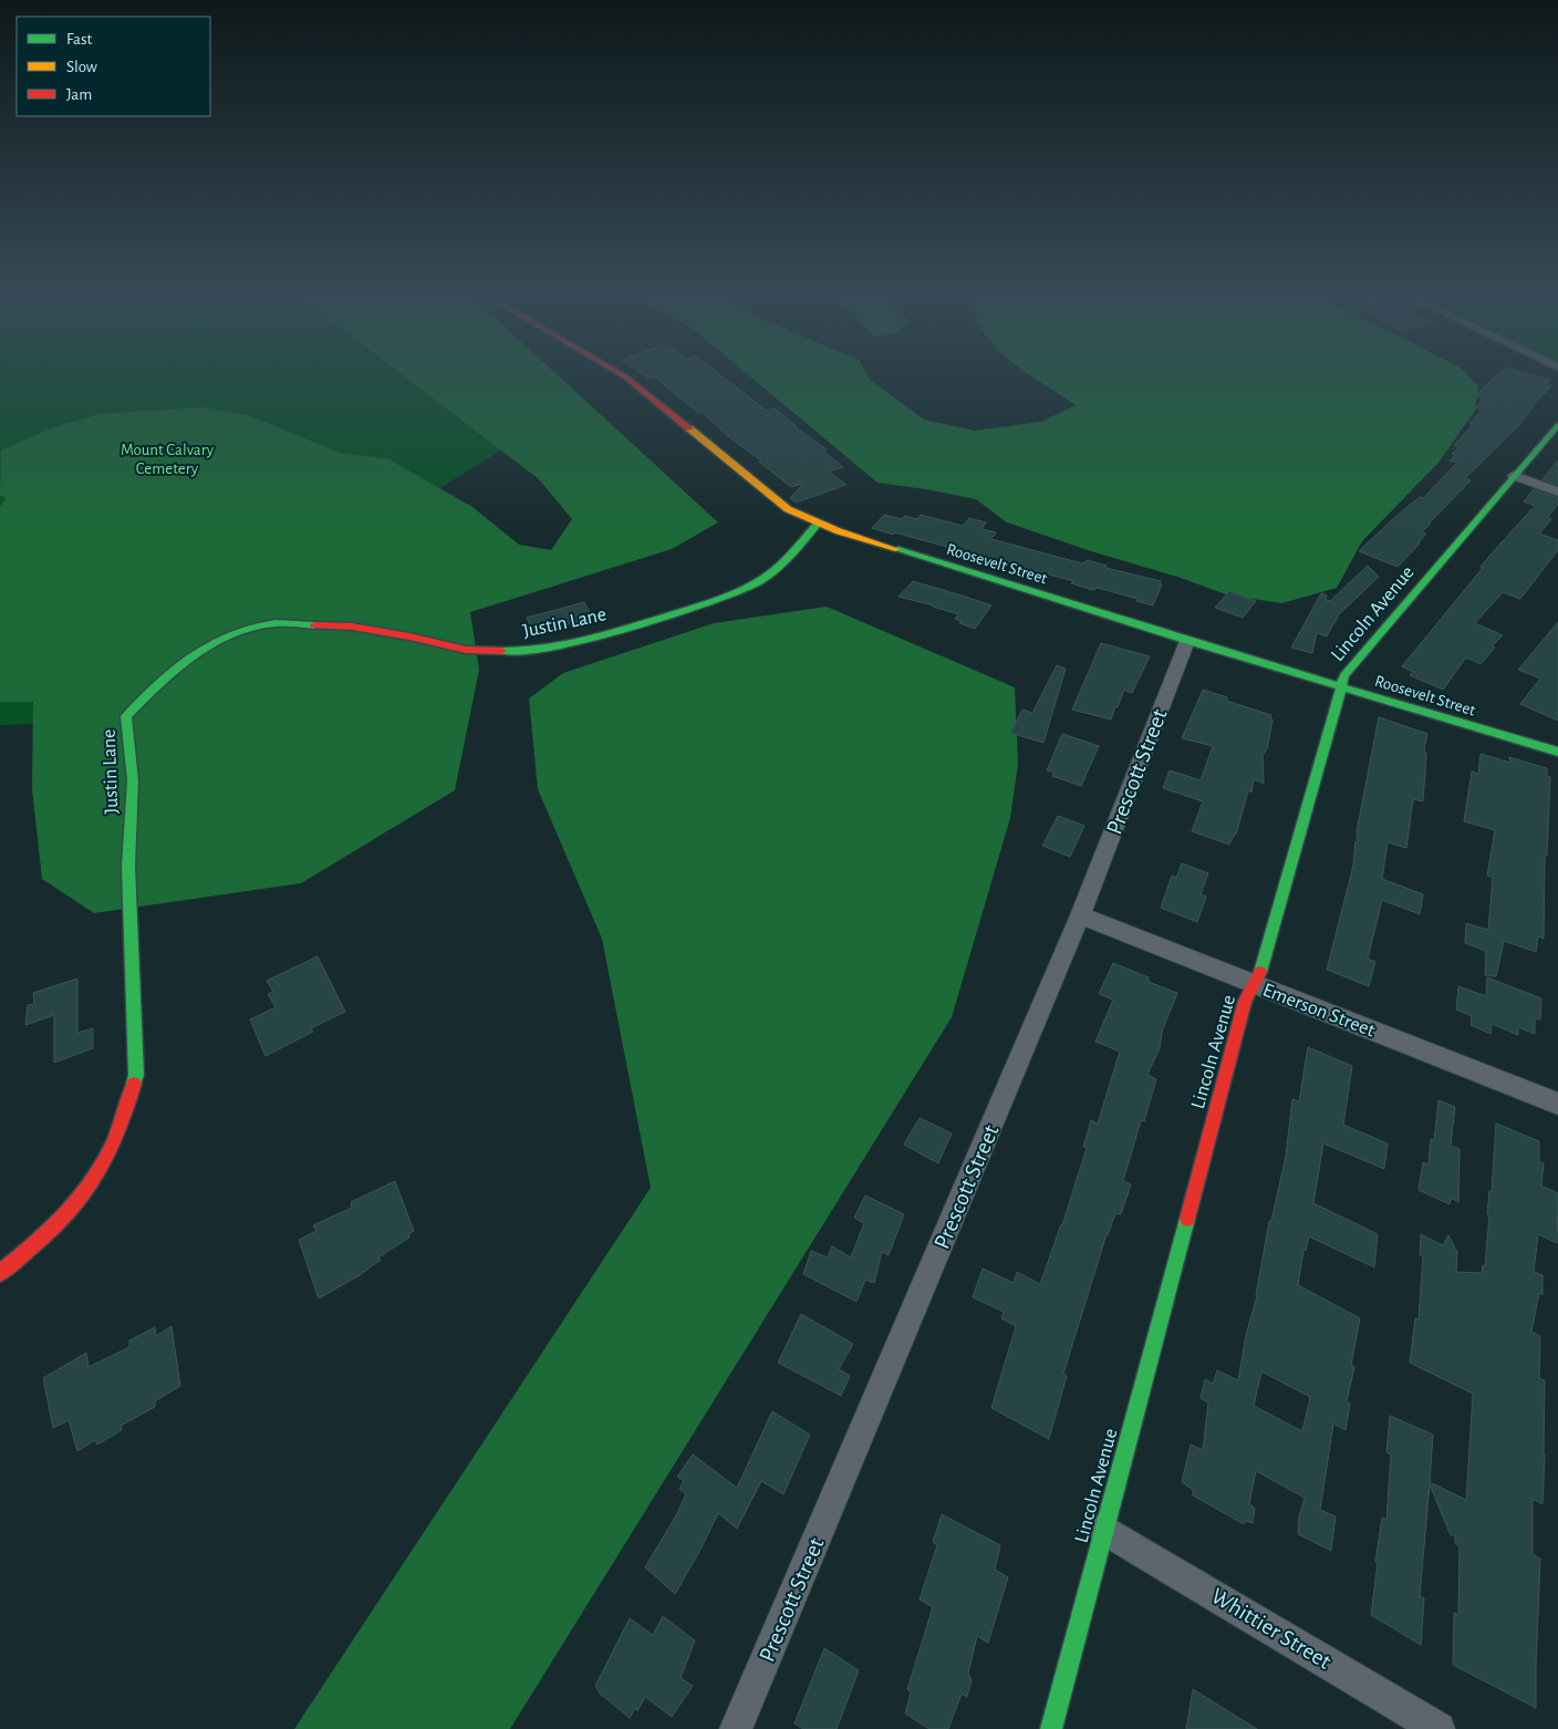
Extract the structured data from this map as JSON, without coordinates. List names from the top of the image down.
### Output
{
  "streets": {
    "street": [
      "Roosevelt Street",
      "Lincoln Avenue",
      "Justin Lane",
      "Prescott Street",
      "Emerson Street",
      "Whittier Street"
    ]
  },
  "crossings": [
    ["Roosevelt Street", "Lincoln Avenue"],
    ["Roosevelt Street", "Justin Lane"],
    ["Roosevelt Street", "Prescott Street"],
    ["Lincoln Avenue", "Emerson Street"],
    ["Lincoln Avenue", "Whittier Street"],
    ["Prescott Street", "Emerson Street"]
  ],
  "parks": ["Mount Calvary Cemetery"],
  "legend": ["Fast", "Slow", "Jam"]
}
